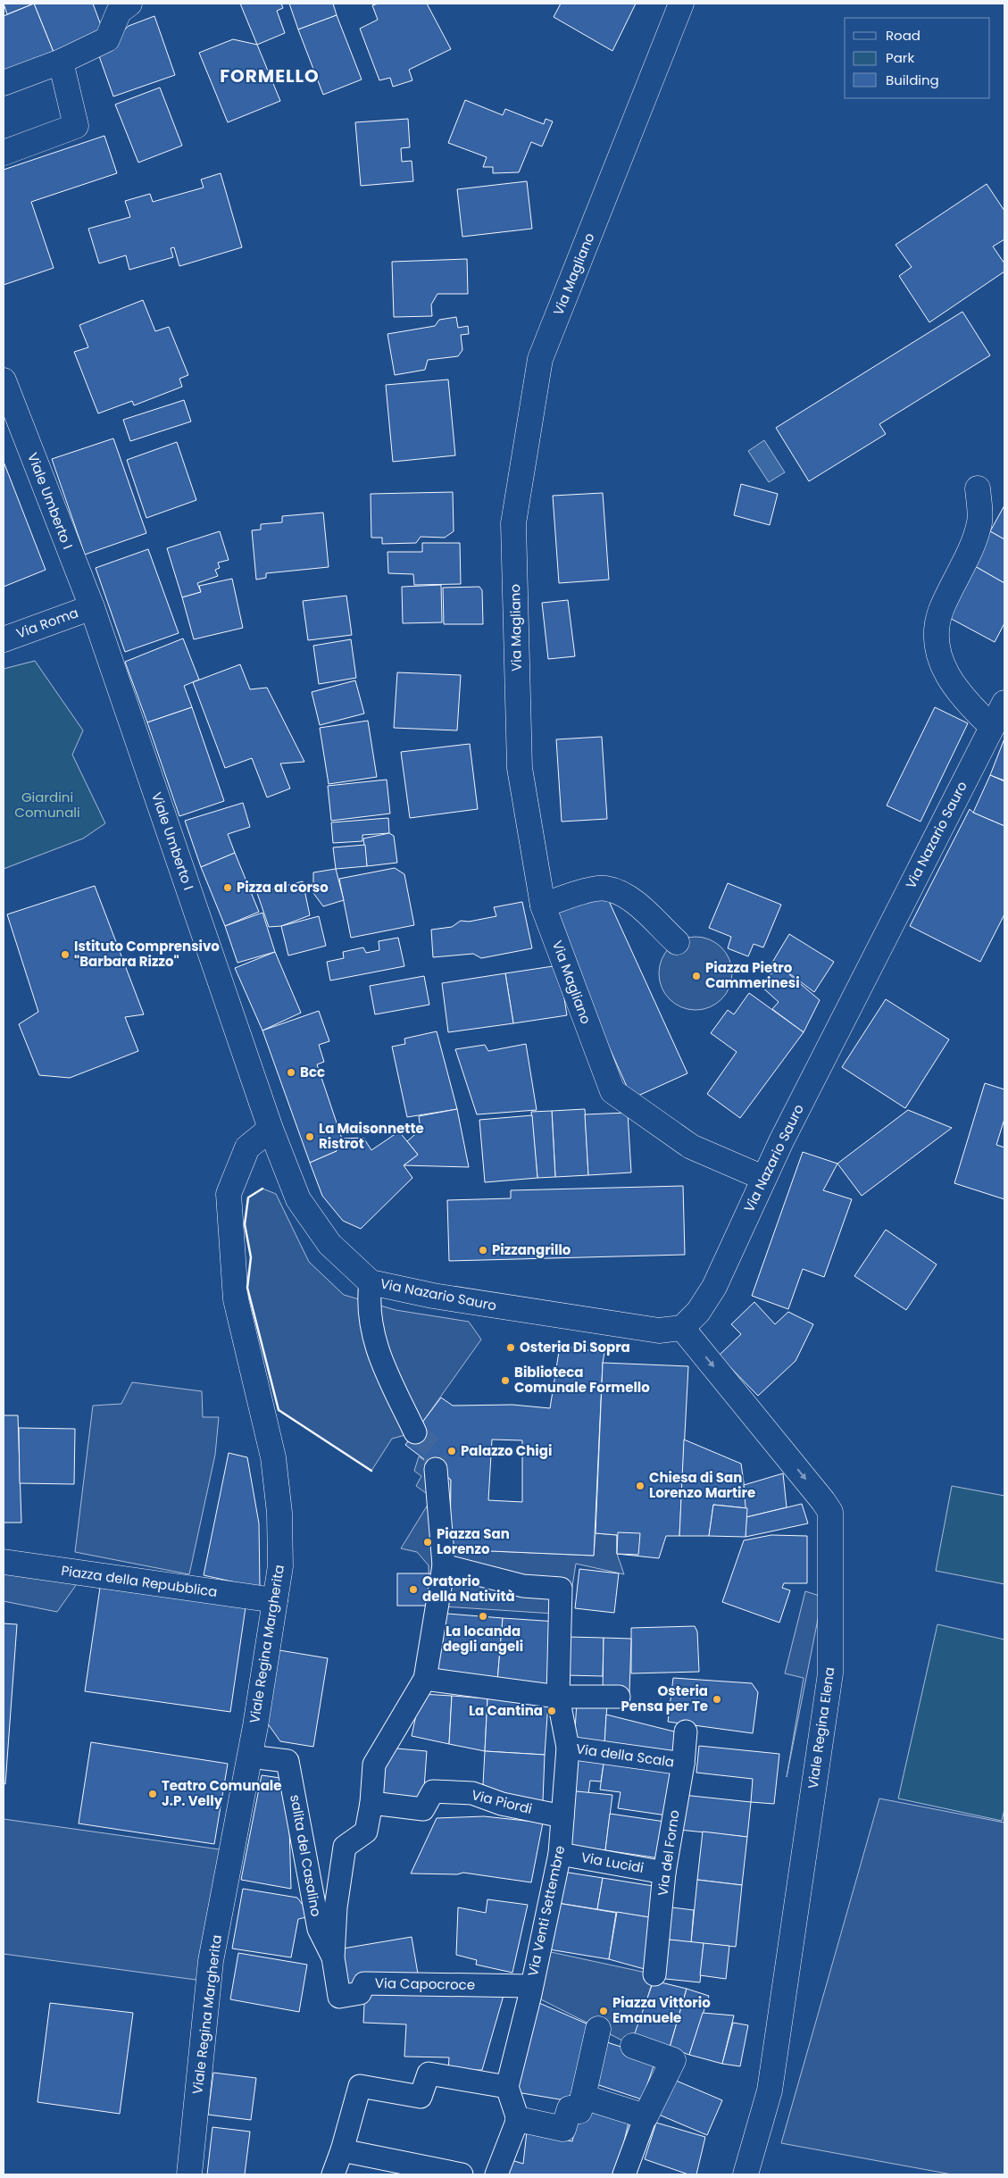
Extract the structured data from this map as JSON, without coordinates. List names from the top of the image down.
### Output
{
  "streets": {
    "street": [
      "Via Magliano",
      "Viale Umberto I",
      "Via Roma",
      "Via Nazario Sauro",
      "Piazza della Repubblica",
      "Viale Regina Margherita",
      "Viale Regina Elena",
      "Via della Scala",
      "Via Piordi",
      "Via del Forno",
      "salita del Casalino",
      "Via Lucidi",
      "Via Venti Settembre",
      "Via Capocroce"
    ]
  },
  "crossings": [
    ["Via Magliano", "Via Nazario Sauro"],
    ["Viale Umberto I", "Via Roma"],
    ["Viale Umberto I", "Via Nazario Sauro"],
    ["Viale Umberto I", "Viale Regina Margherita"],
    ["Via Nazario Sauro", "Viale Regina Elena"],
    ["Piazza della Repubblica", "Viale Regina Margherita"],
    ["Viale Regina Margherita", "salita del Casalino"],
    ["Via della Scala", "Via del Forno"],
    ["Via della Scala", "Via Venti Settembre"],
    ["Via Piordi", "Via Venti Settembre"],
    ["Via del Forno", "Via Lucidi"],
    ["salita del Casalino", "Via Capocroce"],
    ["Via Lucidi", "Via Venti Settembre"],
    ["Via Venti Settembre", "Via Capocroce"]
  ],
  "one_way": ["Viale Regina Elena"],
  "districts": ["FORMELLO"],
  "parks": ["Giardini Comunali"],
  "places": [
    "Pizza al corso",
    "Istituto Comprensivo \"Barbara Rizzo\"",
    "Piazza Pietro Cammerinesi",
    "Bcc",
    "La Maisonnette Ristrot",
    "Pizzangrillo",
    "Osteria Di Sopra",
    "Biblioteca Comunale Formello",
    "Palazzo Chigi",
    "Chiesa di San Lorenzo Martire",
    "Piazza San Lorenzo",
    "Oratorio della Natività",
    "La locanda degli angeli",
    "Osteria Pensa per Te",
    "La Cantina",
    "Teatro Comunale J.P. Velly",
    "Piazza Vittorio Emanuele"
  ],
  "legend": ["Road", "Park", "Building"]
}
